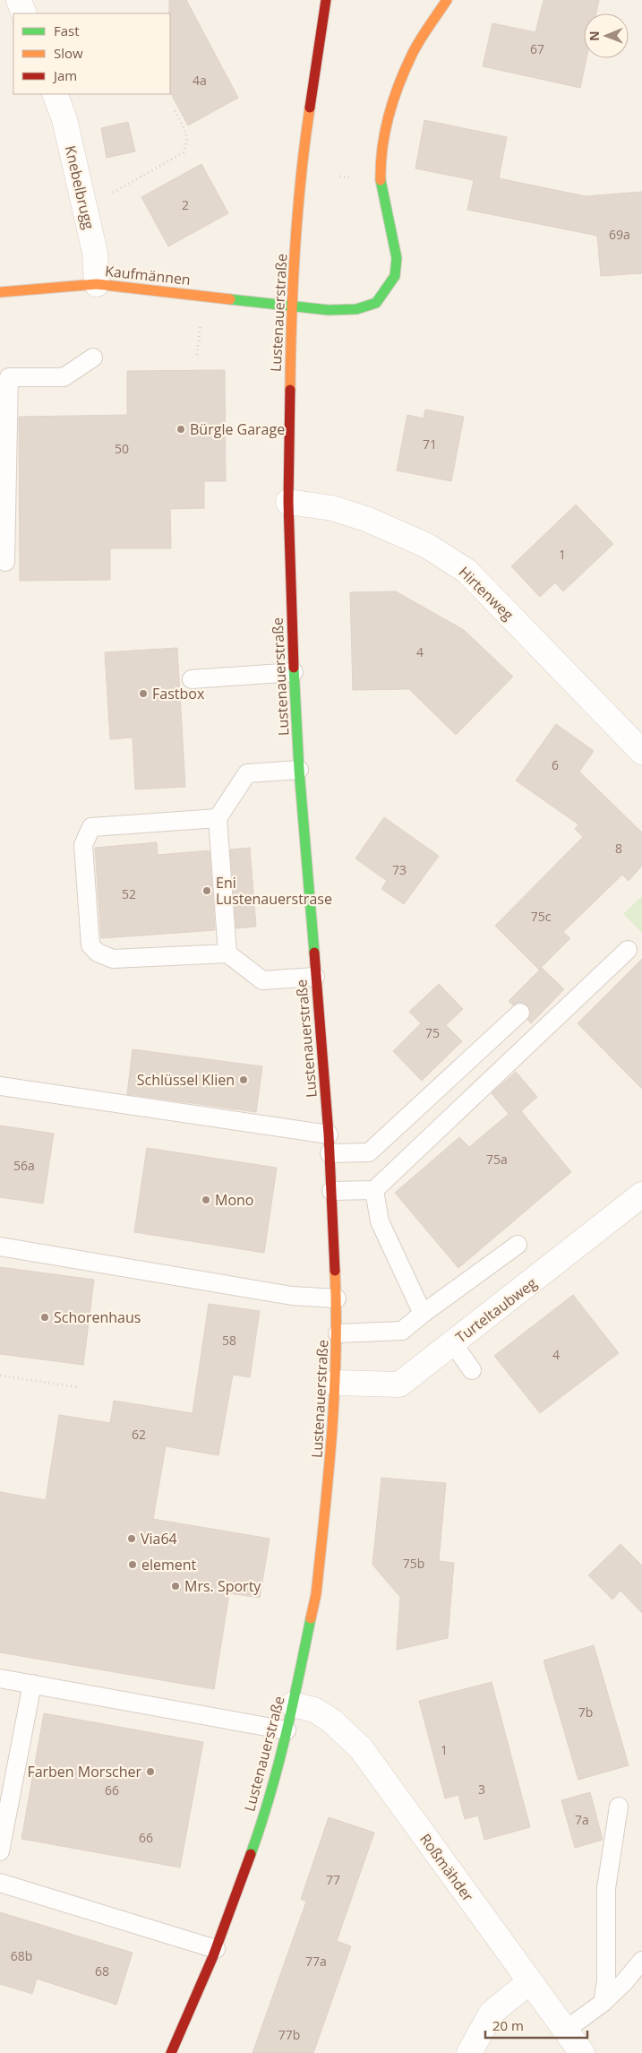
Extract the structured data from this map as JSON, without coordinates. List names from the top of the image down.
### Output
{
  "streets": {
    "main road": ["Kaufmännen", "Lustenauerstraße"],
    "street": [
      "Knebelbrugg",
      "Hirtenweg",
      "Turteltaubweg",
      "Roßmähder"
    ]
  },
  "crossings": [
    ["Knebelbrugg", "Kaufmännen"],
    ["Kaufmännen", "Lustenauerstraße"],
    ["Lustenauerstraße", "Hirtenweg"],
    ["Lustenauerstraße", "Turteltaubweg"],
    ["Lustenauerstraße", "Roßmähder"]
  ],
  "places": [
    "Bürgle Garage",
    "Fastbox",
    "Eni Lustenauerstrase",
    "Schlüssel Klien",
    "Mono",
    "Schorenhaus",
    "Via64",
    "element",
    "Mrs. Sporty",
    "Farben Morscher"
  ],
  "house_numbers": [
    "67",
    "4a",
    "2",
    "69a",
    "71",
    "50",
    "1",
    "4",
    "6",
    "8",
    "73",
    "52",
    "75c",
    "75",
    "75a",
    "56a",
    "58",
    "4",
    "62",
    "75b",
    "7b",
    "1",
    "3",
    "66",
    "7a",
    "66",
    "77",
    "68b",
    "77a",
    "68",
    "77b"
  ],
  "legend": ["Fast", "Slow", "Jam"],
  "scale_bar": "20 m",
  "north": "left"
}
